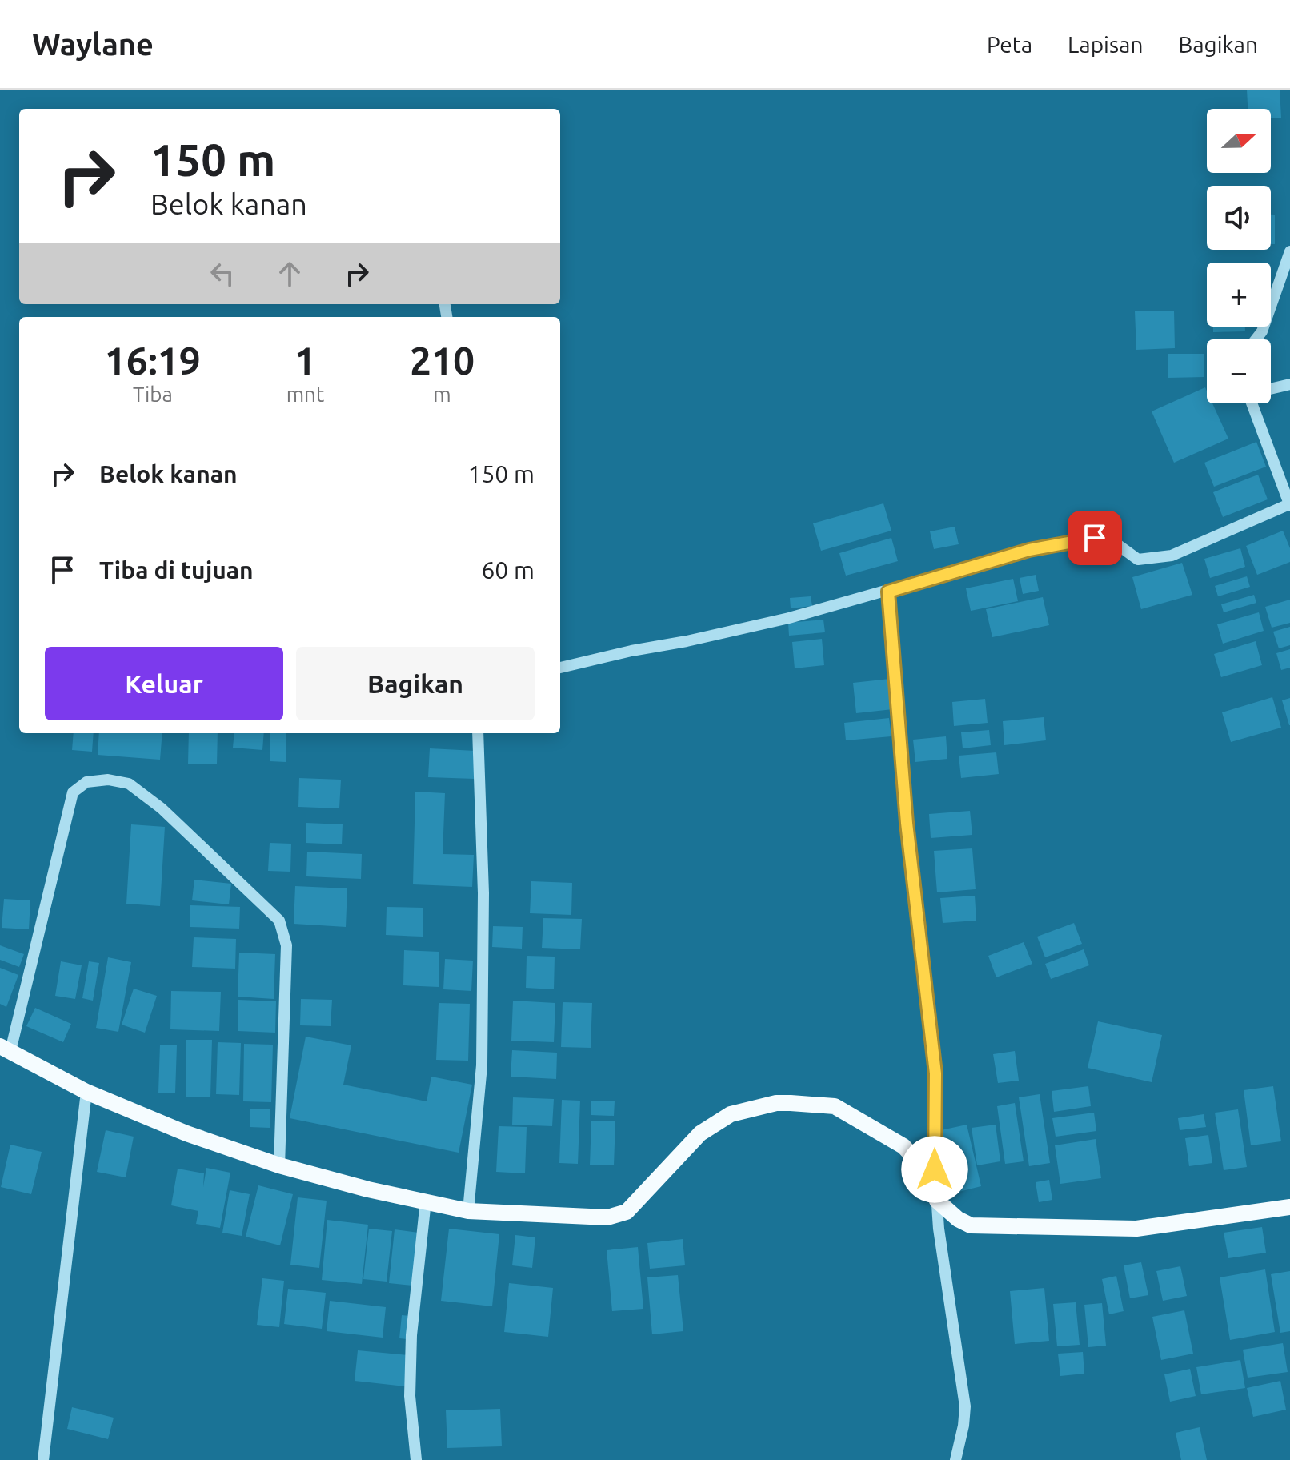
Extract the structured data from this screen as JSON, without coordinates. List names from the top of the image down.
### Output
{
  "north": "right",
  "page": {
    "header": "Waylane",
    "nav": ["Peta", "Lapisan", "Bagikan"],
    "map_buttons": ["+", "−"],
    "turn": ["150 m", "Belok kanan"],
    "eta": [
      "16:19",
      "Tiba",
      "1",
      "mnt",
      "210",
      "m"
    ],
    "list": [
      {
        "name": "Belok kanan",
        "value": "150 m"
      },
      {
        "name": "Tiba di tujuan",
        "value": "60 m"
      }
    ],
    "buttons": ["Keluar", "Bagikan"]
  }
}
